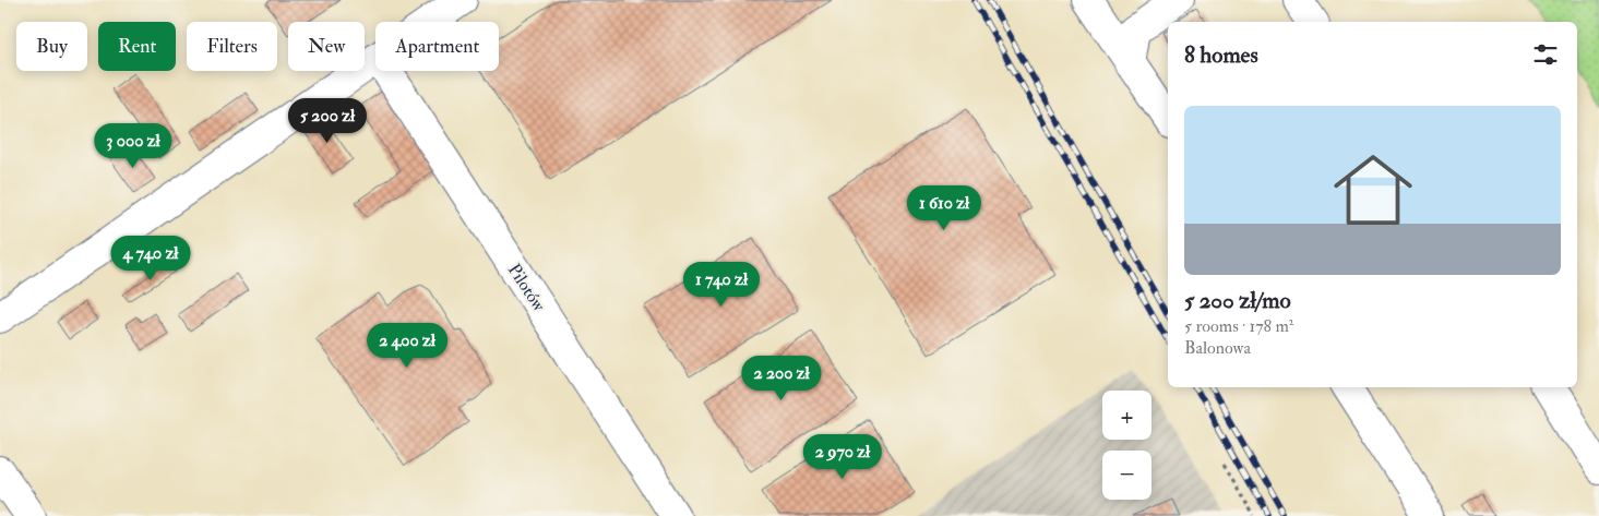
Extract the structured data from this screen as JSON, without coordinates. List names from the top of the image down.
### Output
{
  "streets": {
    "street": ["Pilotów"]
  },
  "page": {
    "chip": [
      "Buy",
      "Rent",
      "Filters",
      "New",
      "Apartment"
    ],
    "heading": "8 homes",
    "list": [
      {
        "name": "5 200 zł/mo",
        "note": "5 rooms · 178 m² · Balonowa"
      }
    ],
    "price": [
      "5 200 zł",
      "3 000 zł",
      "1 610 zł",
      "4 740 zł",
      "1 740 zł",
      "2 400 zł",
      "2 200 zł",
      "2 970 zł"
    ],
    "map_buttons": ["+", "−"]
  }
}
